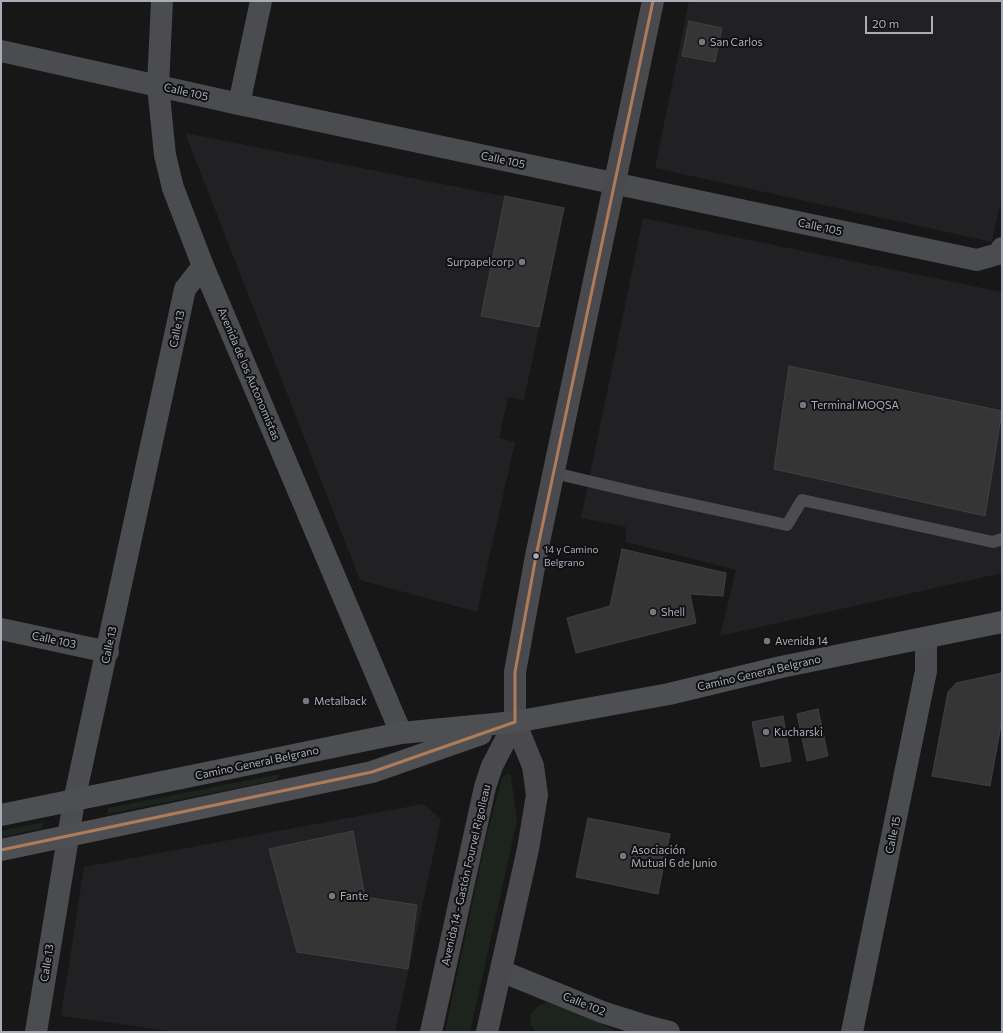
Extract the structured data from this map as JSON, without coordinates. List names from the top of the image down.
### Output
{
  "streets": {
    "main road": ["Camino General Belgrano", "Avenida 14 - Gastón Fourvel Rigolleau"],
    "street": [
      "Calle 105",
      "Calle 13",
      "Avenida de los Autonomistas",
      "Calle 103",
      "Calle 15",
      "Calle 102"
    ]
  },
  "crossings": [
    ["Calle 105", "Avenida de los Autonomistas"],
    ["Calle 105", "Avenida 14 - Gastón Fourvel Rigolleau"],
    ["Calle 13", "Avenida de los Autonomistas"],
    ["Calle 13", "Calle 103"],
    ["Calle 13", "Camino General Belgrano"],
    ["Avenida de los Autonomistas", "Camino General Belgrano"],
    ["Camino General Belgrano", "Calle 15"],
    ["Camino General Belgrano", "Avenida 14 - Gastón Fourvel Rigolleau"],
    ["Avenida 14 - Gastón Fourvel Rigolleau", "Calle 102"]
  ],
  "places": [
    "San Carlos",
    "Surpapelcorp",
    "Terminal MOQSA",
    "14 y Camino Belgrano",
    "Shell",
    "Avenida 14",
    "Metalback",
    "Kucharski",
    "Asociación Mutual 6 de Junio",
    "Fante"
  ],
  "scale_bar": "20 m"
}
